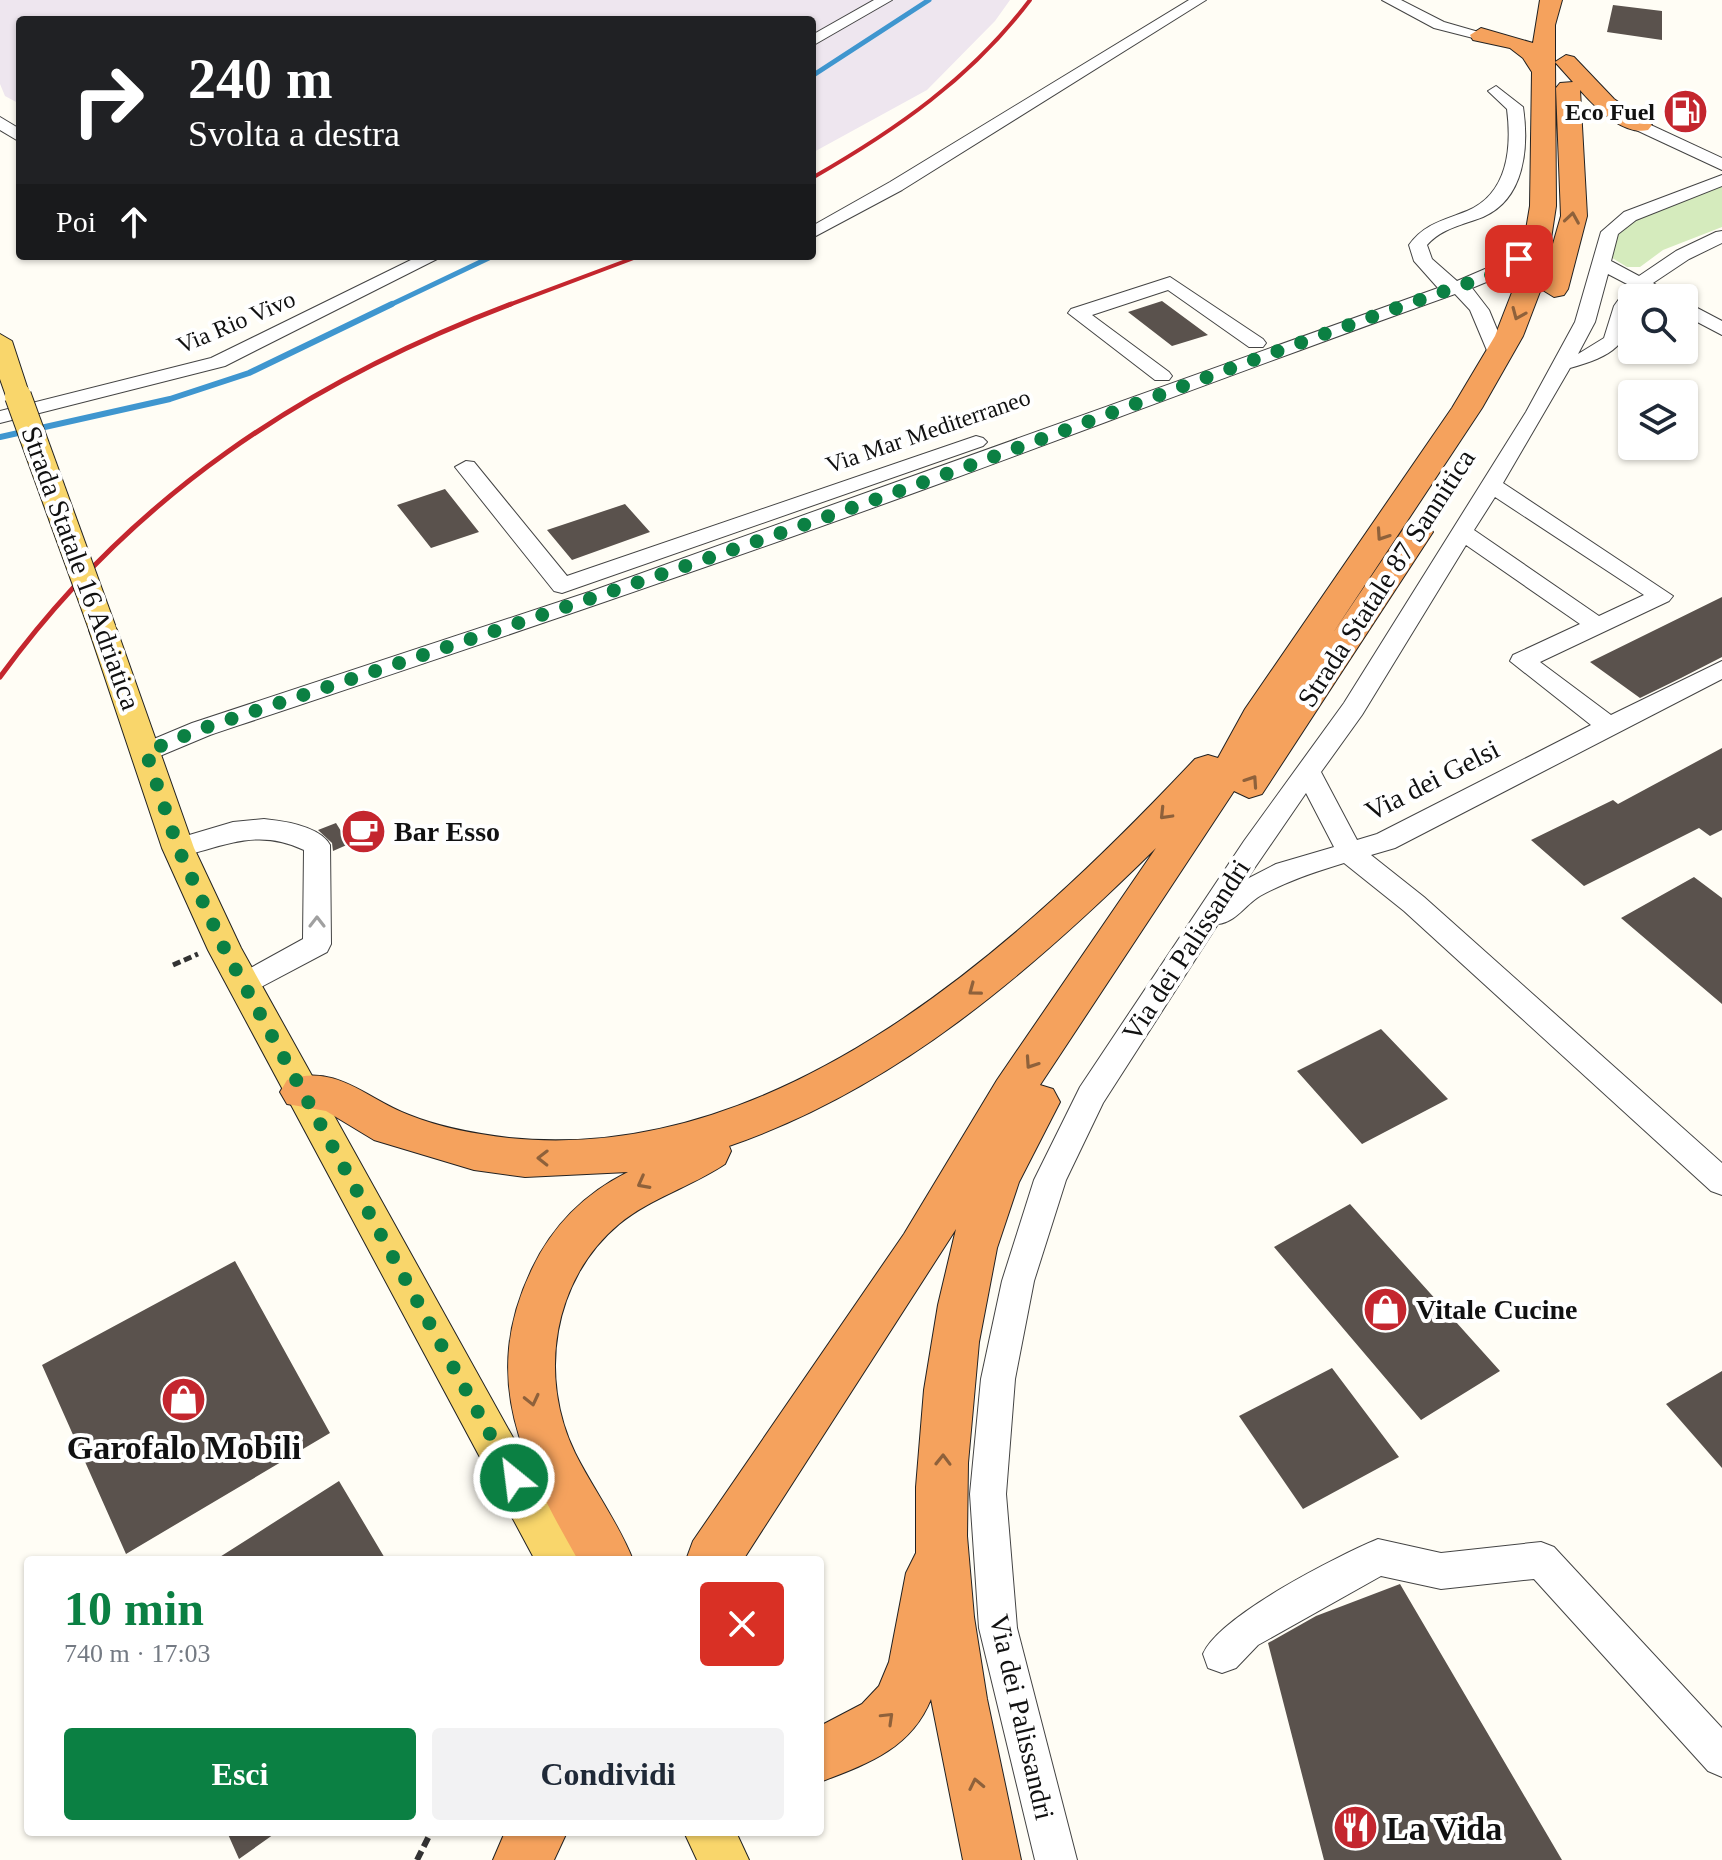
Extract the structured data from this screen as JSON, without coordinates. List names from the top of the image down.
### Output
{
  "streets": {
    "highway": ["Strada Statale 87 Sannitica"],
    "main road": ["Strada Statale 16 Adriatica"],
    "street": [
      "Via Rio Vivo",
      "Via Mar Mediterraneo",
      "Via dei Gelsi",
      "Via dei Palissandri"
    ]
  },
  "crossings": [
    ["Via dei Gelsi", "Via dei Palissandri"]
  ],
  "places": {
    "fuel station": ["Eco Fuel"],
    "cafe": ["Bar Esso"],
    "shop": ["Vitale Cucine", "Garofalo Mobili"],
    "restaurant": ["La Vida"]
  },
  "page": {
    "turn": ["240 m", "Svolta a destra"],
    "then": "Poi",
    "heading": ["10 min", "740 m · 17:03"],
    "buttons": ["Esci", "Condividi"]
  }
}
